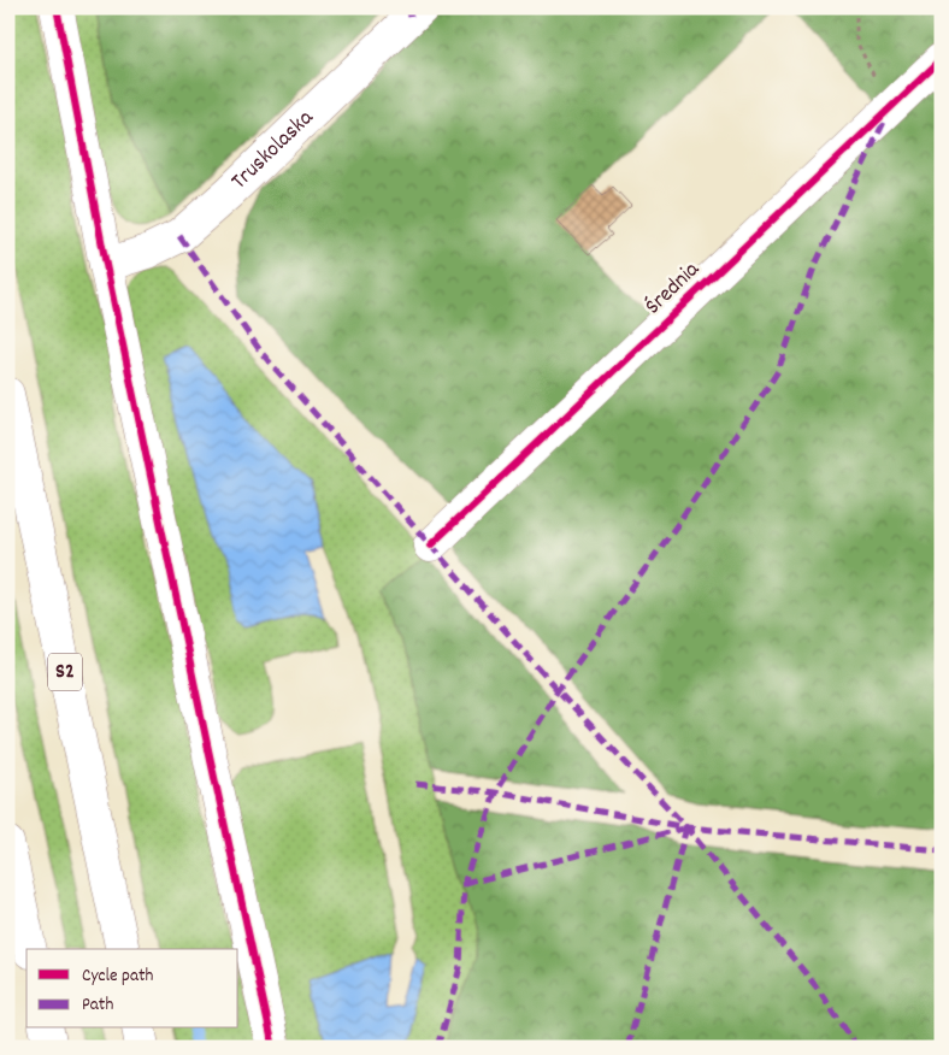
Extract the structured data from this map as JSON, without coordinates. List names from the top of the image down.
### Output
{
  "streets": {
    "main road": ["Truskolaska", "Średnia", "S2"]
  },
  "legend": ["Cycle path", "Path"]
}
